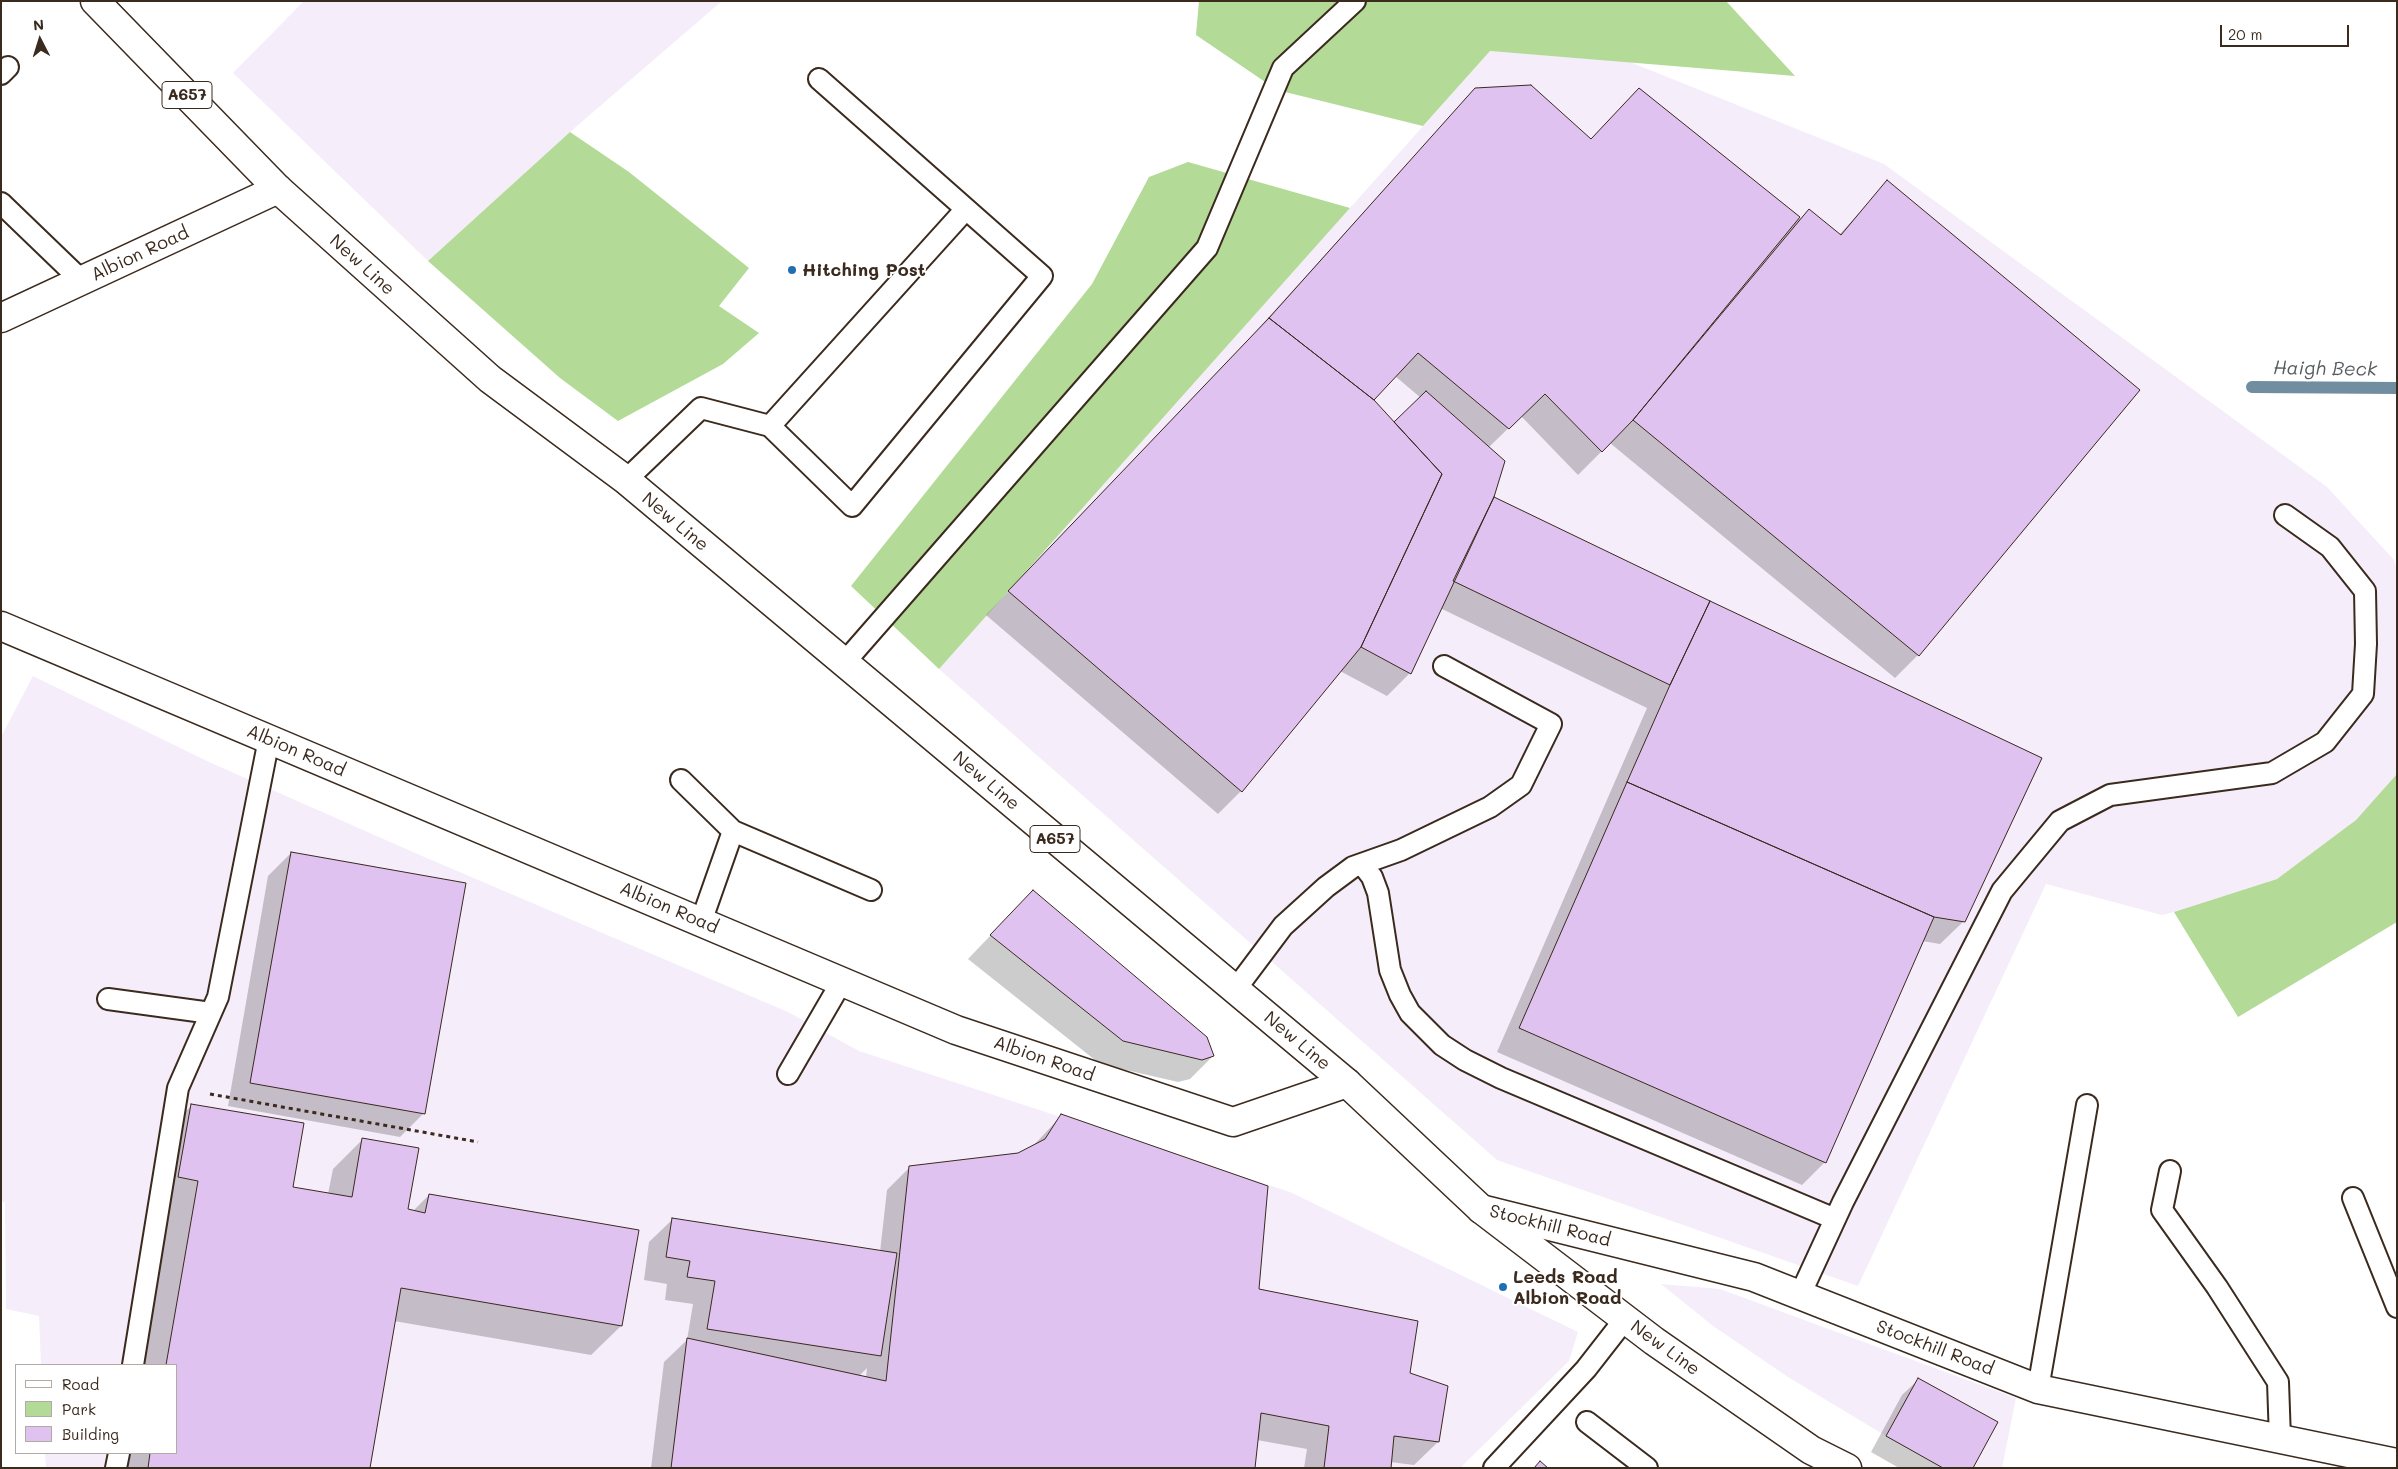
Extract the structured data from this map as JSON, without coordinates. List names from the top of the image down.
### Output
{
  "streets": {
    "street": [
      "A657",
      "Albion Road",
      "New Line",
      "Stockhill Road"
    ]
  },
  "crossings": [
    ["A657", "Albion Road"],
    ["A657", "New Line"],
    ["Albion Road", "New Line"],
    ["New Line", "Stockhill Road"]
  ],
  "water": ["Haigh Beck"],
  "places": ["Hitching Post", "Leeds Road Albion Road"],
  "legend": ["Road", "Park", "Building"],
  "scale_bar": "20 m",
  "north": "top"
}
